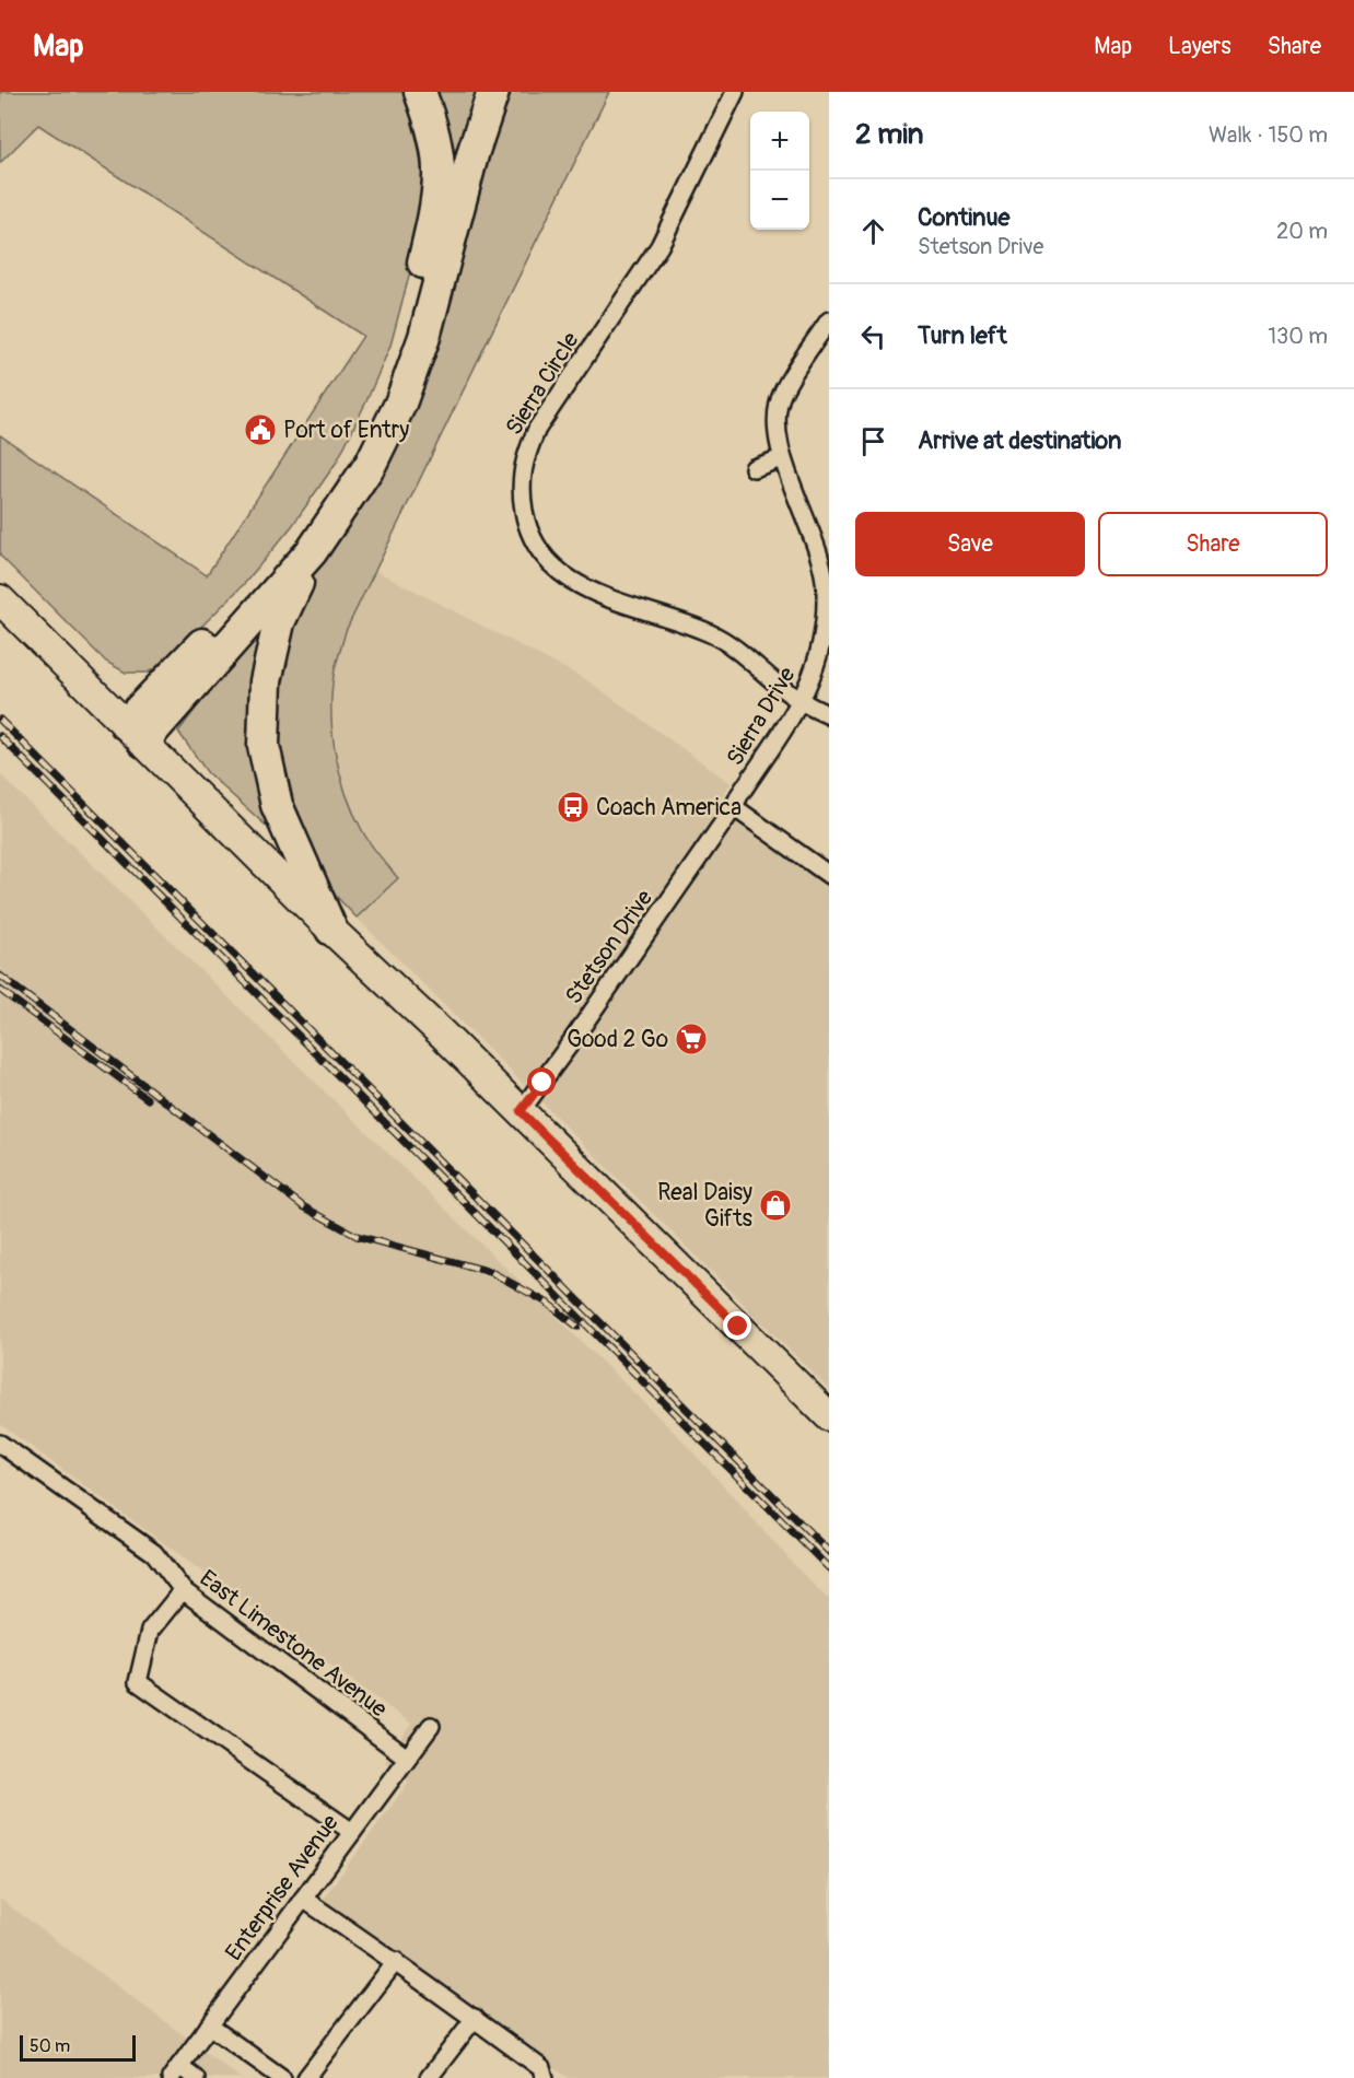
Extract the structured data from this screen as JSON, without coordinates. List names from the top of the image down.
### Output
{
  "streets": {
    "street": [
      "Sierra Circle",
      "Sierra Drive",
      "Stetson Drive",
      "East Limestone Avenue",
      "Enterprise Avenue"
    ]
  },
  "crossings": [
    ["Sierra Circle", "Sierra Drive"],
    ["Sierra Drive", "Stetson Drive"],
    ["East Limestone Avenue", "Enterprise Avenue"]
  ],
  "places": {
    "public building": ["Port of Entry"],
    "bus stop": ["Coach America"],
    "supermarket": ["Good 2 Go"],
    "shop": ["Real Daisy Gifts"]
  },
  "scale_bar": "50 m",
  "page": {
    "header": "Map",
    "nav": ["Map", "Layers", "Share"],
    "heading": ["2 min", "Walk · 150 m"],
    "map_buttons": ["+", "−"],
    "list": [
      ["Continue", "Stetson Drive", "20 m"],
      ["Turn left", "130 m"],
      "Arrive at destination"
    ],
    "buttons": ["Save", "Share"],
    "scale": "50 m"
  }
}
